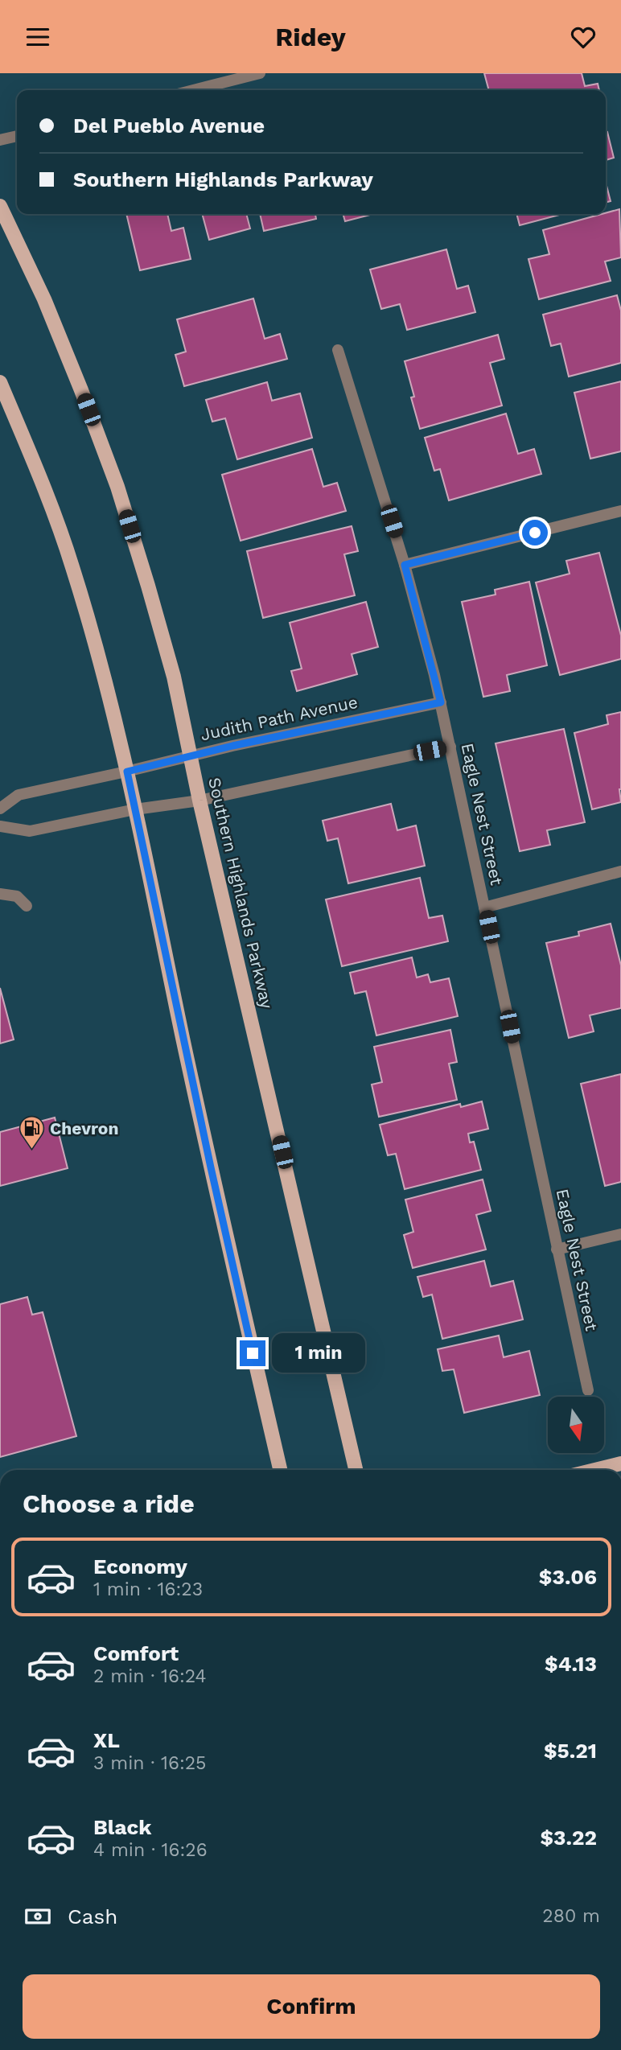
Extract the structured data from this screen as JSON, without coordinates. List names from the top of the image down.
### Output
{
  "streets": {
    "main road": ["Southern Highlands Parkway"],
    "street": ["Judith Path Avenue", "Eagle Nest Street"]
  },
  "crossings": [
    ["Judith Path Avenue", "Eagle Nest Street"],
    ["Judith Path Avenue", "Southern Highlands Parkway"]
  ],
  "places": {
    "fuel station": ["Chevron"]
  },
  "north": "bottom",
  "page": {
    "header": "Ridey",
    "banner": ["Del Pueblo Avenue", "Southern Highlands Parkway"],
    "bubble": "1 min",
    "heading": "Choose a ride",
    "list": [
      {
        "name": "Economy",
        "note": "1 min · 16:23",
        "value": "$3.06"
      },
      {
        "name": "Comfort",
        "note": "2 min · 16:24",
        "value": "$4.13"
      },
      {
        "name": "XL",
        "note": "3 min · 16:25",
        "value": "$5.21"
      },
      {
        "name": "Black",
        "note": "4 min · 16:26",
        "value": "$3.22"
      }
    ],
    "pay": ["Cash", "280 m"],
    "buttons": "Confirm"
  }
}
